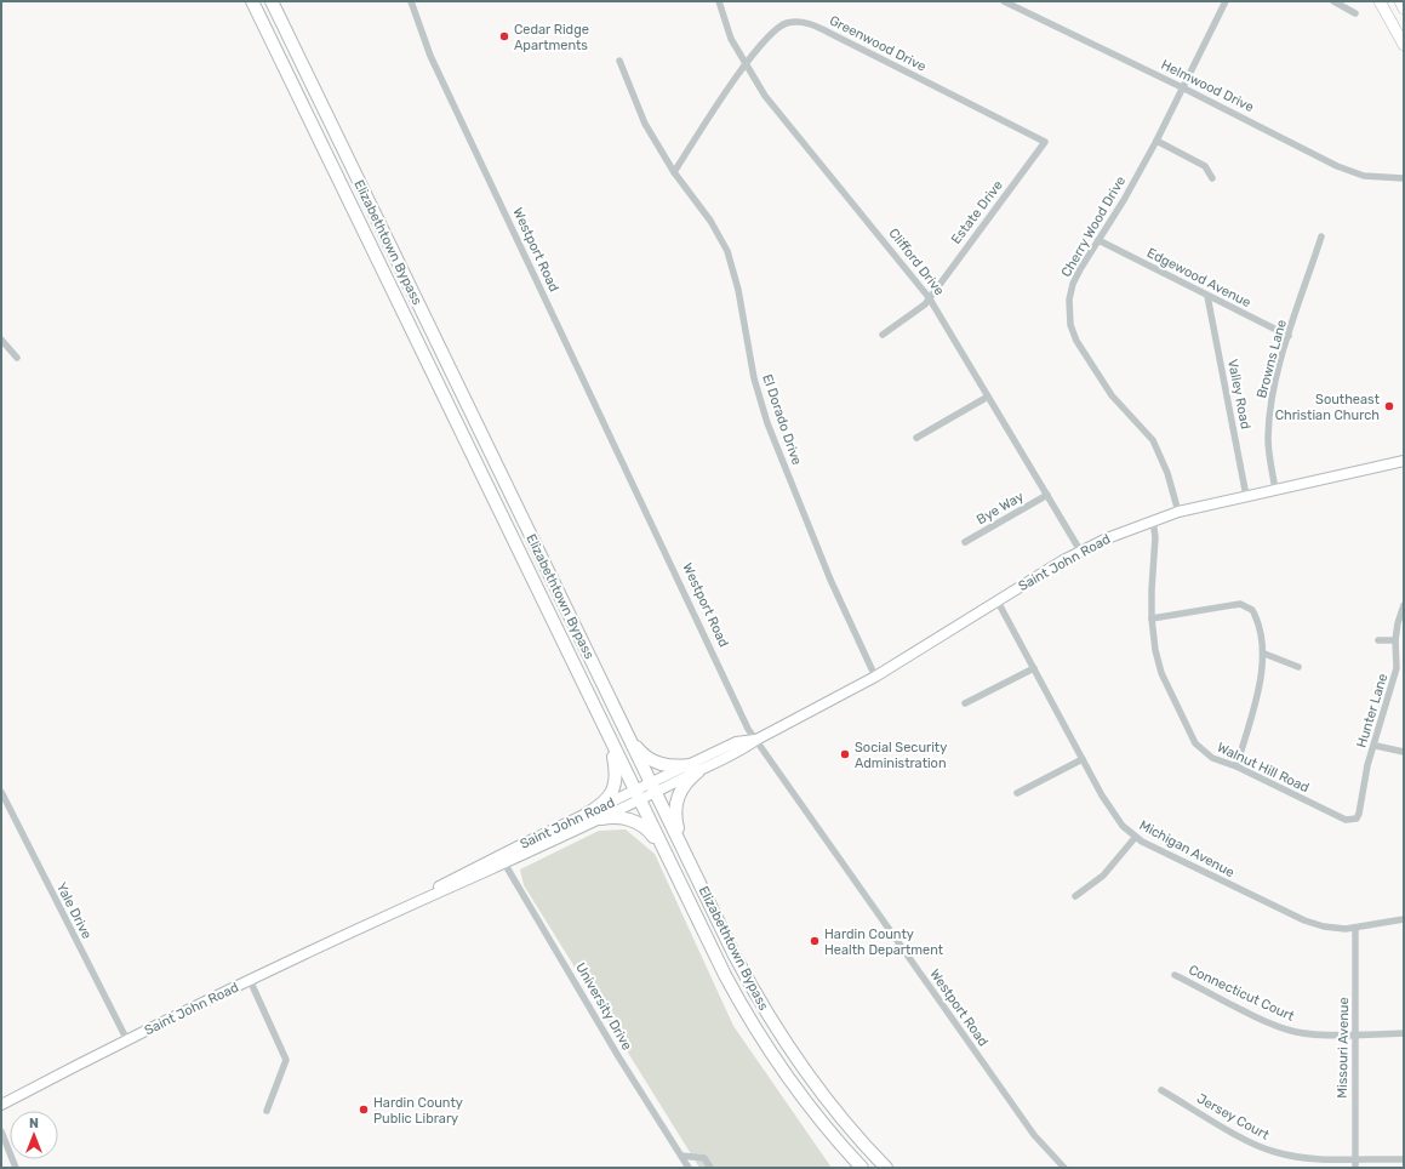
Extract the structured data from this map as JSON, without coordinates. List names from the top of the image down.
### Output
{
  "streets": {
    "highway": ["Elizabethtown Bypass"],
    "street": [
      "Greenwood Drive",
      "Helmwood Drive",
      "Estate Drive",
      "Cherry Wood Drive",
      "Westport Road",
      "Clifford Drive",
      "Edgewood Avenue",
      "Browns Lane",
      "Valley Road",
      "El Dorado Drive",
      "Bye Way",
      "Saint John Road",
      "Hunter Lane",
      "Walnut Hill Road",
      "Michigan Avenue",
      "Yale Drive",
      "Connecticut Court",
      "University Drive",
      "Missouri Avenue",
      "Jersey Court"
    ]
  },
  "crossings": [
    ["Greenwood Drive", "Estate Drive"],
    ["Greenwood Drive", "Clifford Drive"],
    ["Greenwood Drive", "El Dorado Drive"],
    ["Helmwood Drive", "Cherry Wood Drive"],
    ["Estate Drive", "Clifford Drive"],
    ["Cherry Wood Drive", "Edgewood Avenue"],
    ["Cherry Wood Drive", "Saint John Road"],
    ["Elizabethtown Bypass", "Saint John Road"],
    ["Westport Road", "Saint John Road"],
    ["Clifford Drive", "Bye Way"],
    ["Clifford Drive", "Saint John Road"],
    ["Edgewood Avenue", "Browns Lane"],
    ["Edgewood Avenue", "Valley Road"],
    ["Browns Lane", "Saint John Road"],
    ["Valley Road", "Saint John Road"],
    ["El Dorado Drive", "Saint John Road"],
    ["Saint John Road", "Walnut Hill Road"],
    ["Saint John Road", "Michigan Avenue"],
    ["Saint John Road", "Yale Drive"],
    ["Saint John Road", "University Drive"],
    ["Hunter Lane", "Walnut Hill Road"],
    ["Michigan Avenue", "Missouri Avenue"],
    ["Connecticut Court", "Missouri Avenue"],
    ["Missouri Avenue", "Jersey Court"]
  ],
  "places": [
    "Cedar Ridge Apartments",
    "Southeast Christian Church",
    "Social Security Administration",
    "Hardin County Health Department",
    "Hardin County Public Library"
  ],
  "north": "top"
}
